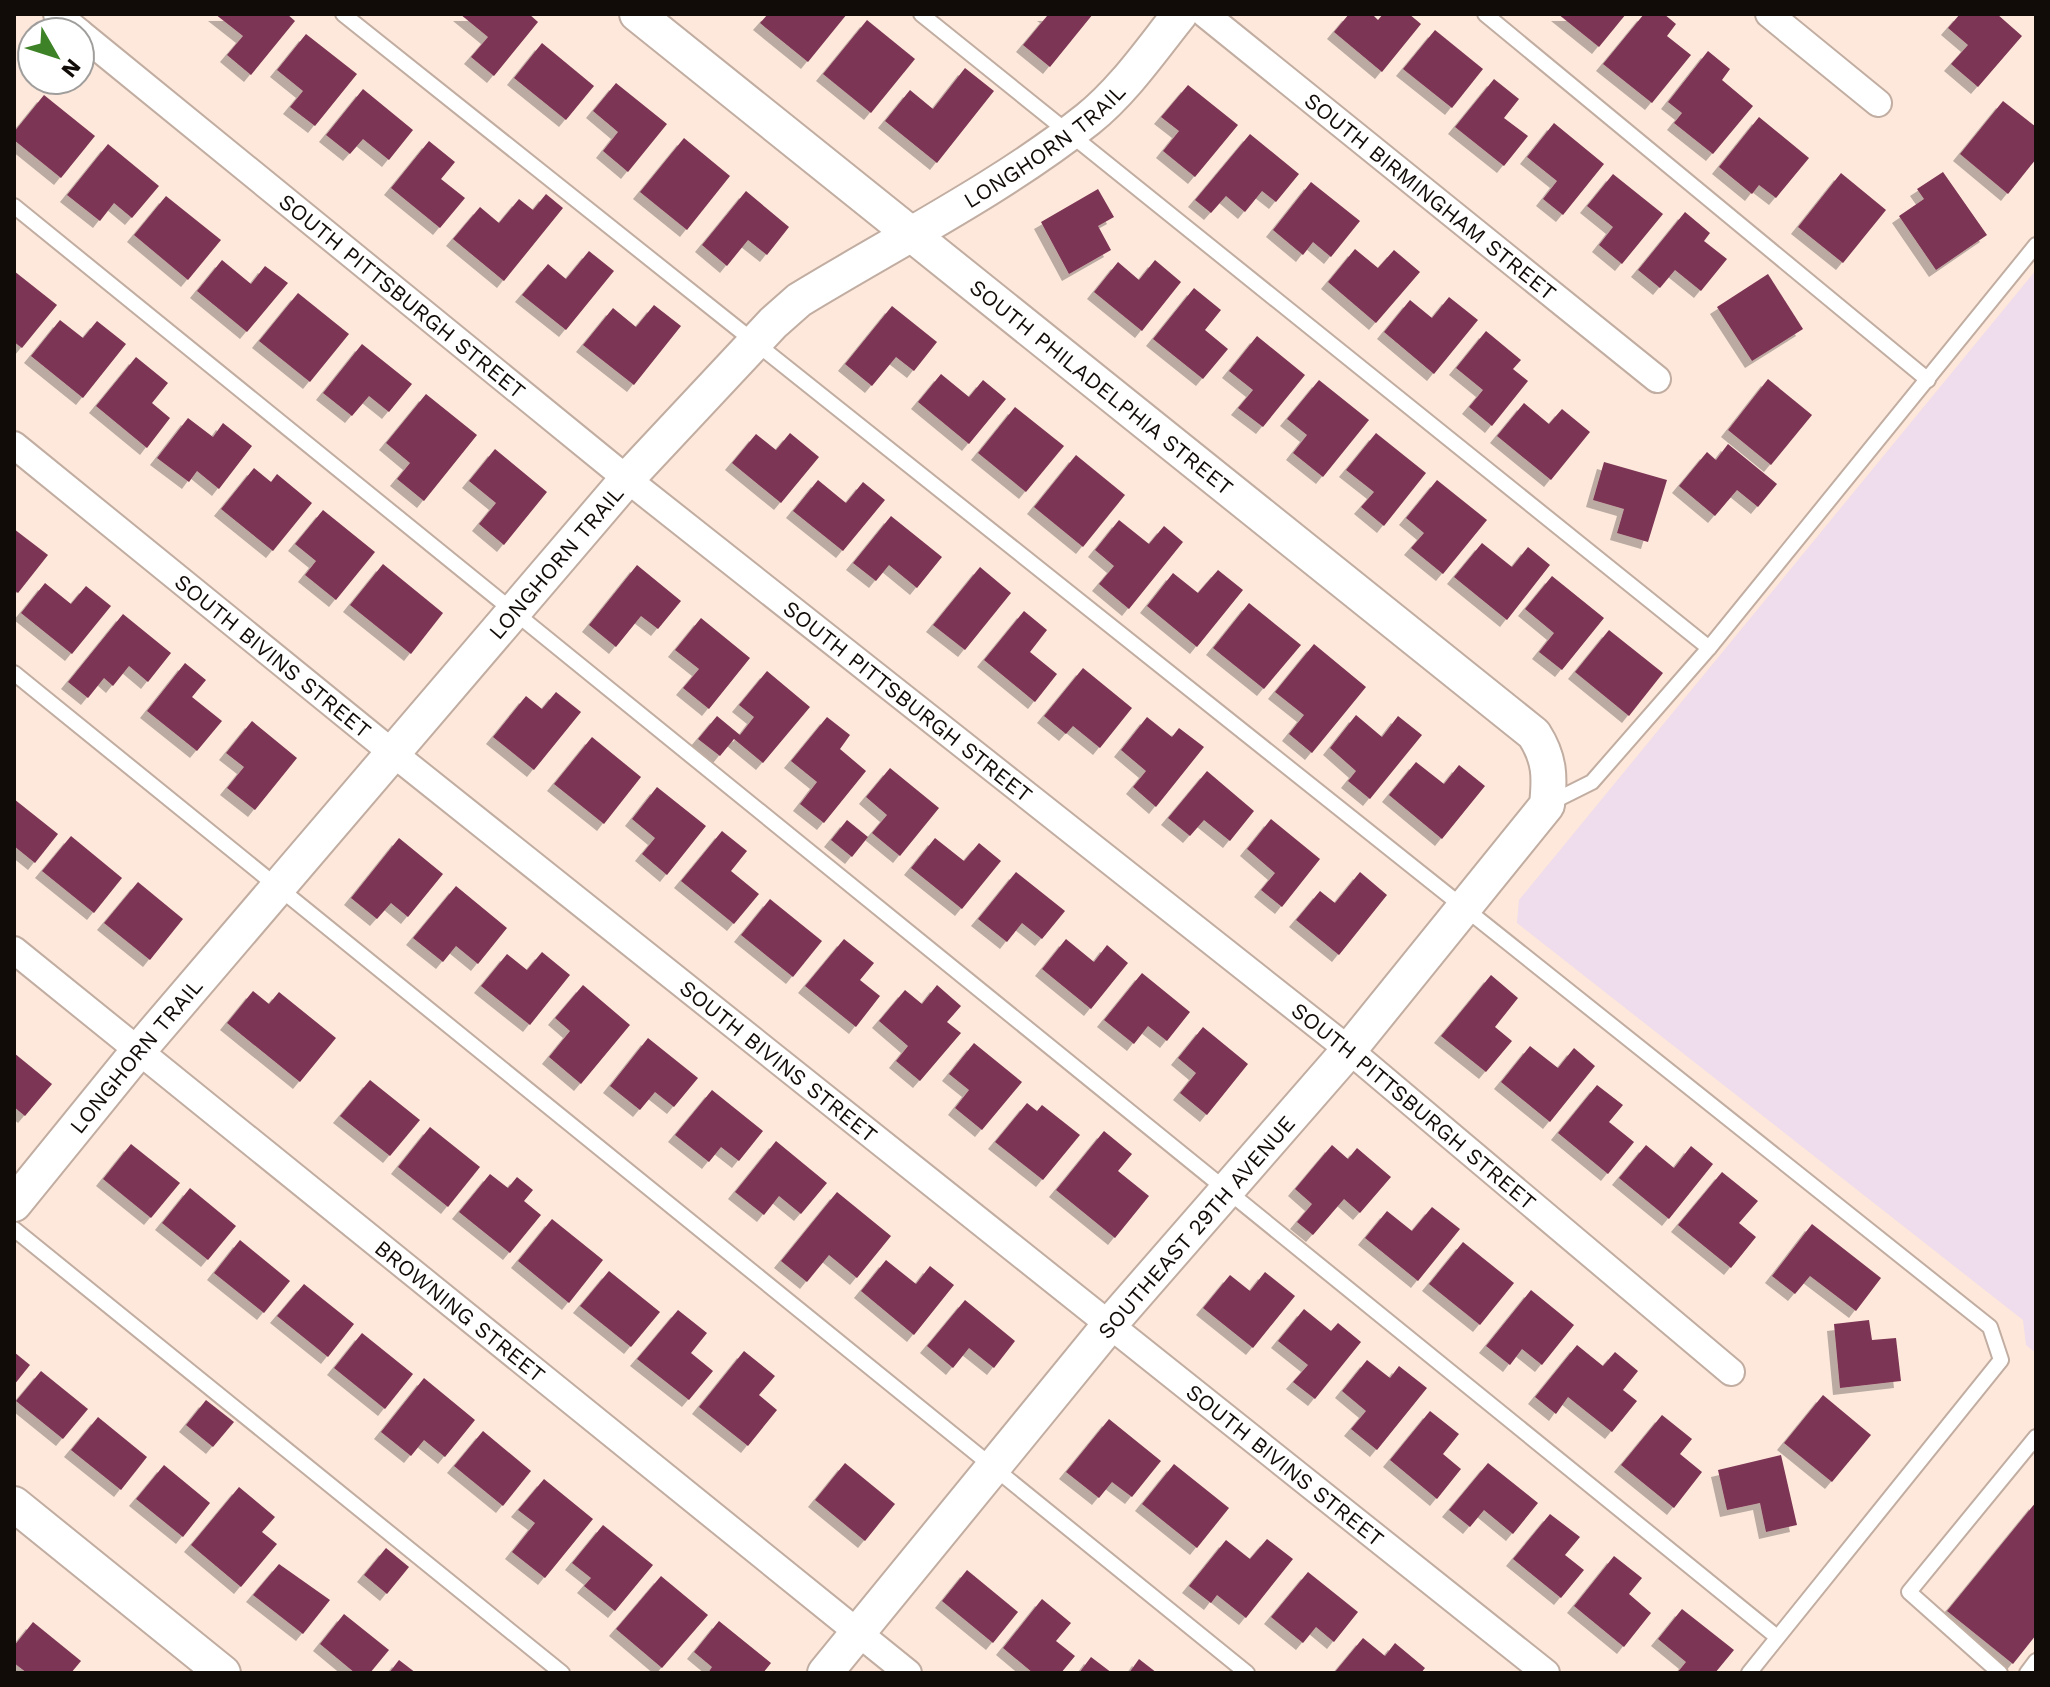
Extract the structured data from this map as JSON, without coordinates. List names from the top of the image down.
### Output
{
  "streets": {
    "street": [
      "LONGHORN TRAIL",
      "SOUTH BIRMINGHAM STREET",
      "SOUTH PITTSBURGH STREET",
      "SOUTH PHILADELPHIA STREET",
      "SOUTH BIVINS STREET",
      "SOUTHEAST 29TH AVENUE",
      "BROWNING STREET"
    ]
  },
  "crossings": [
    ["LONGHORN TRAIL", "SOUTH PITTSBURGH STREET"],
    ["LONGHORN TRAIL", "SOUTH PHILADELPHIA STREET"],
    ["LONGHORN TRAIL", "SOUTH BIVINS STREET"],
    ["LONGHORN TRAIL", "BROWNING STREET"],
    ["SOUTH PITTSBURGH STREET", "SOUTHEAST 29TH AVENUE"],
    ["SOUTH PHILADELPHIA STREET", "SOUTHEAST 29TH AVENUE"],
    ["SOUTH BIVINS STREET", "SOUTHEAST 29TH AVENUE"],
    ["SOUTHEAST 29TH AVENUE", "BROWNING STREET"]
  ],
  "north": "bottom right"
}
